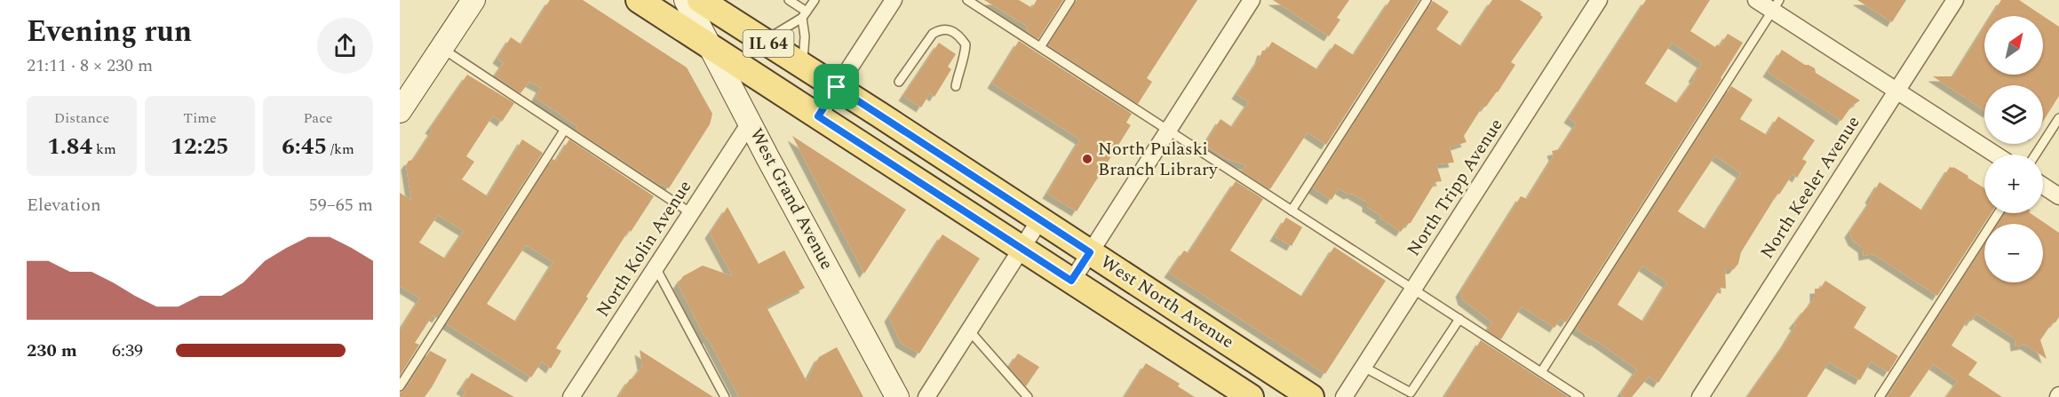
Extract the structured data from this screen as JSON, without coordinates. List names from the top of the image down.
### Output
{
  "streets": {
    "main road": ["IL 64", "West Grand Avenue", "West North Avenue"],
    "street": ["North Tripp Avenue", "North Keeler Avenue", "North Kolin Avenue"]
  },
  "crossings": [
    ["West Grand Avenue", "North Kolin Avenue"],
    ["West Grand Avenue", "West North Avenue"]
  ],
  "places": ["North Pulaski Branch Library"],
  "north": "top right",
  "page": {
    "heading": ["Evening run", "21:11 · 8 × 230 m"],
    "map_buttons": ["+", "−"],
    "stats": [
      ["Distance", "1.84 km"],
      ["Time", "12:25"],
      ["Pace", "6:45 /km"]
    ],
    "chart": ["Elevation", "59–65 m"],
    "list": [
      {
        "name": "230 m",
        "note": "6:39"
      }
    ]
  }
}
